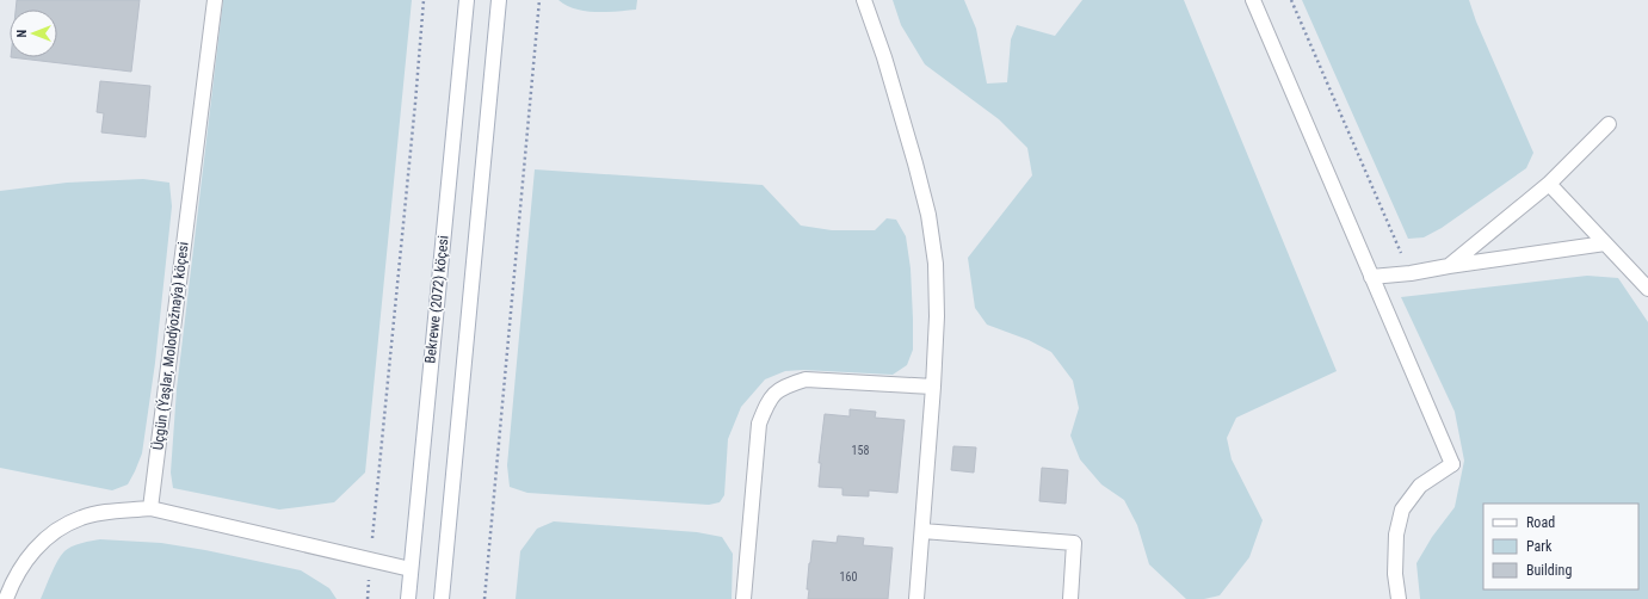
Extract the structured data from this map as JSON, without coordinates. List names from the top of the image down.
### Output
{
  "streets": {
    "main road": ["Bekrewe (2072) köçesi", "Üçgün (Ýaşlar, Molodýožnaýa) köçesi"]
  },
  "house_numbers": ["158", "160"],
  "legend": ["Road", "Park", "Building"],
  "north": "left"
}
